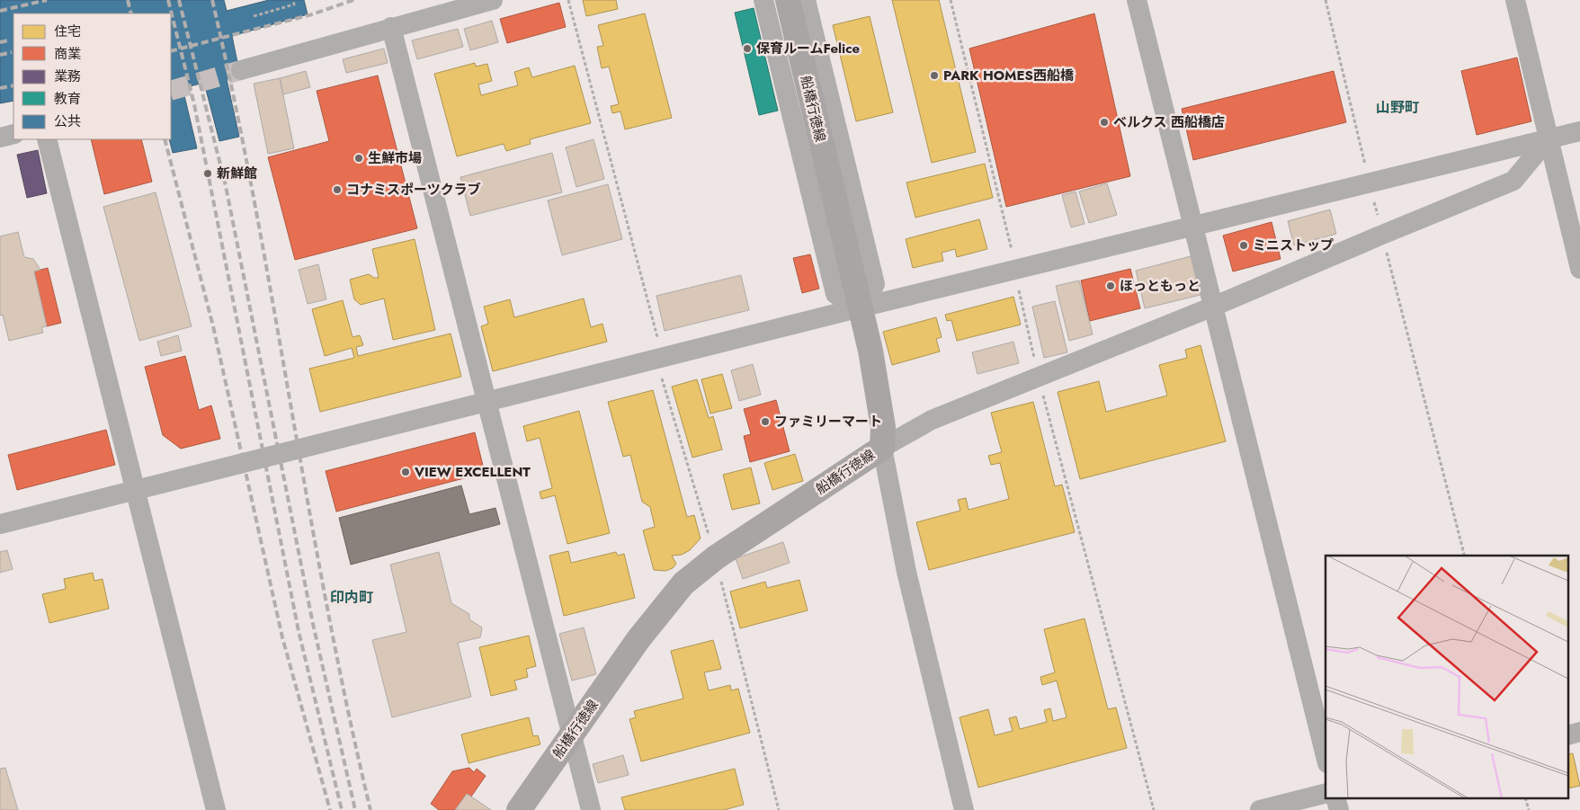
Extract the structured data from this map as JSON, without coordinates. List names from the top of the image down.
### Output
{
  "streets": {
    "main road": ["船橋行徳線"]
  },
  "districts": ["山野町", "印内町"],
  "places": [
    "保育ルームFelice",
    "PARK HOMES西船橋",
    "ベルクス 西船橋店",
    "生鮮市場",
    "新鮮館",
    "コナミスポーツクラブ",
    "ミニストップ",
    "ほっともっと",
    "ファミリーマート",
    "VIEW EXCELLENT"
  ],
  "legend": [
    "住宅",
    "商業",
    "業務",
    "教育",
    "公共"
  ]
}
